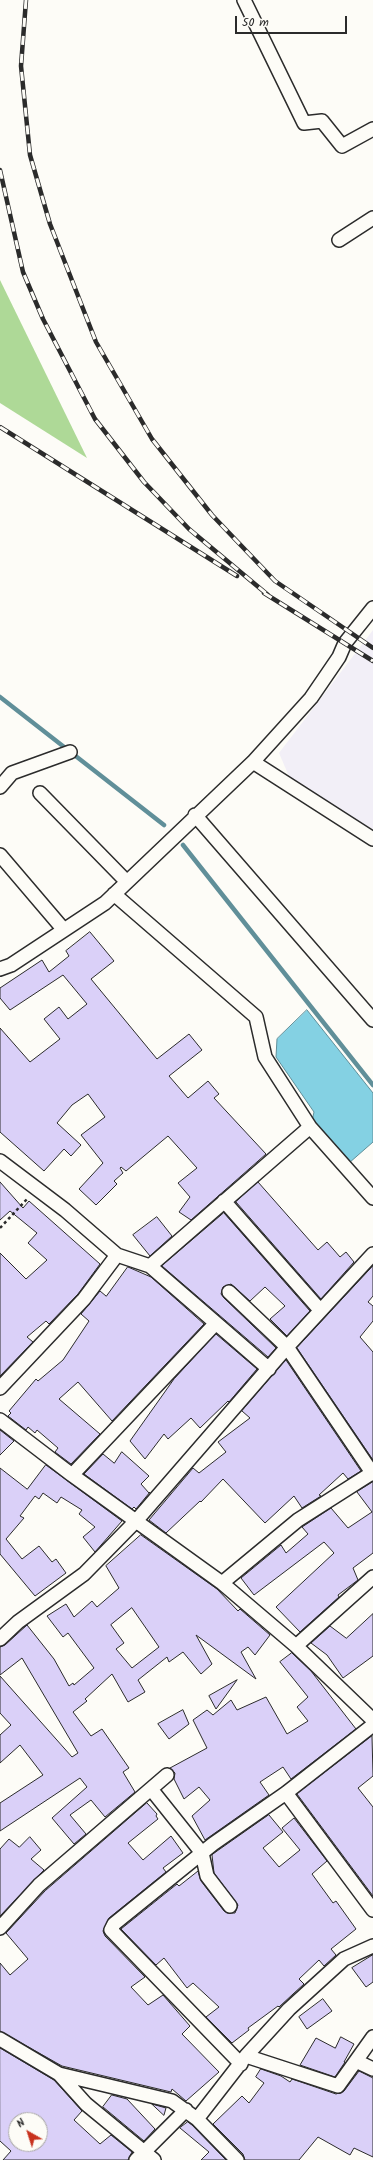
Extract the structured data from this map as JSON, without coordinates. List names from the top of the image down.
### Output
{
  "scale_bar": "50 m",
  "north": "top left"
}
